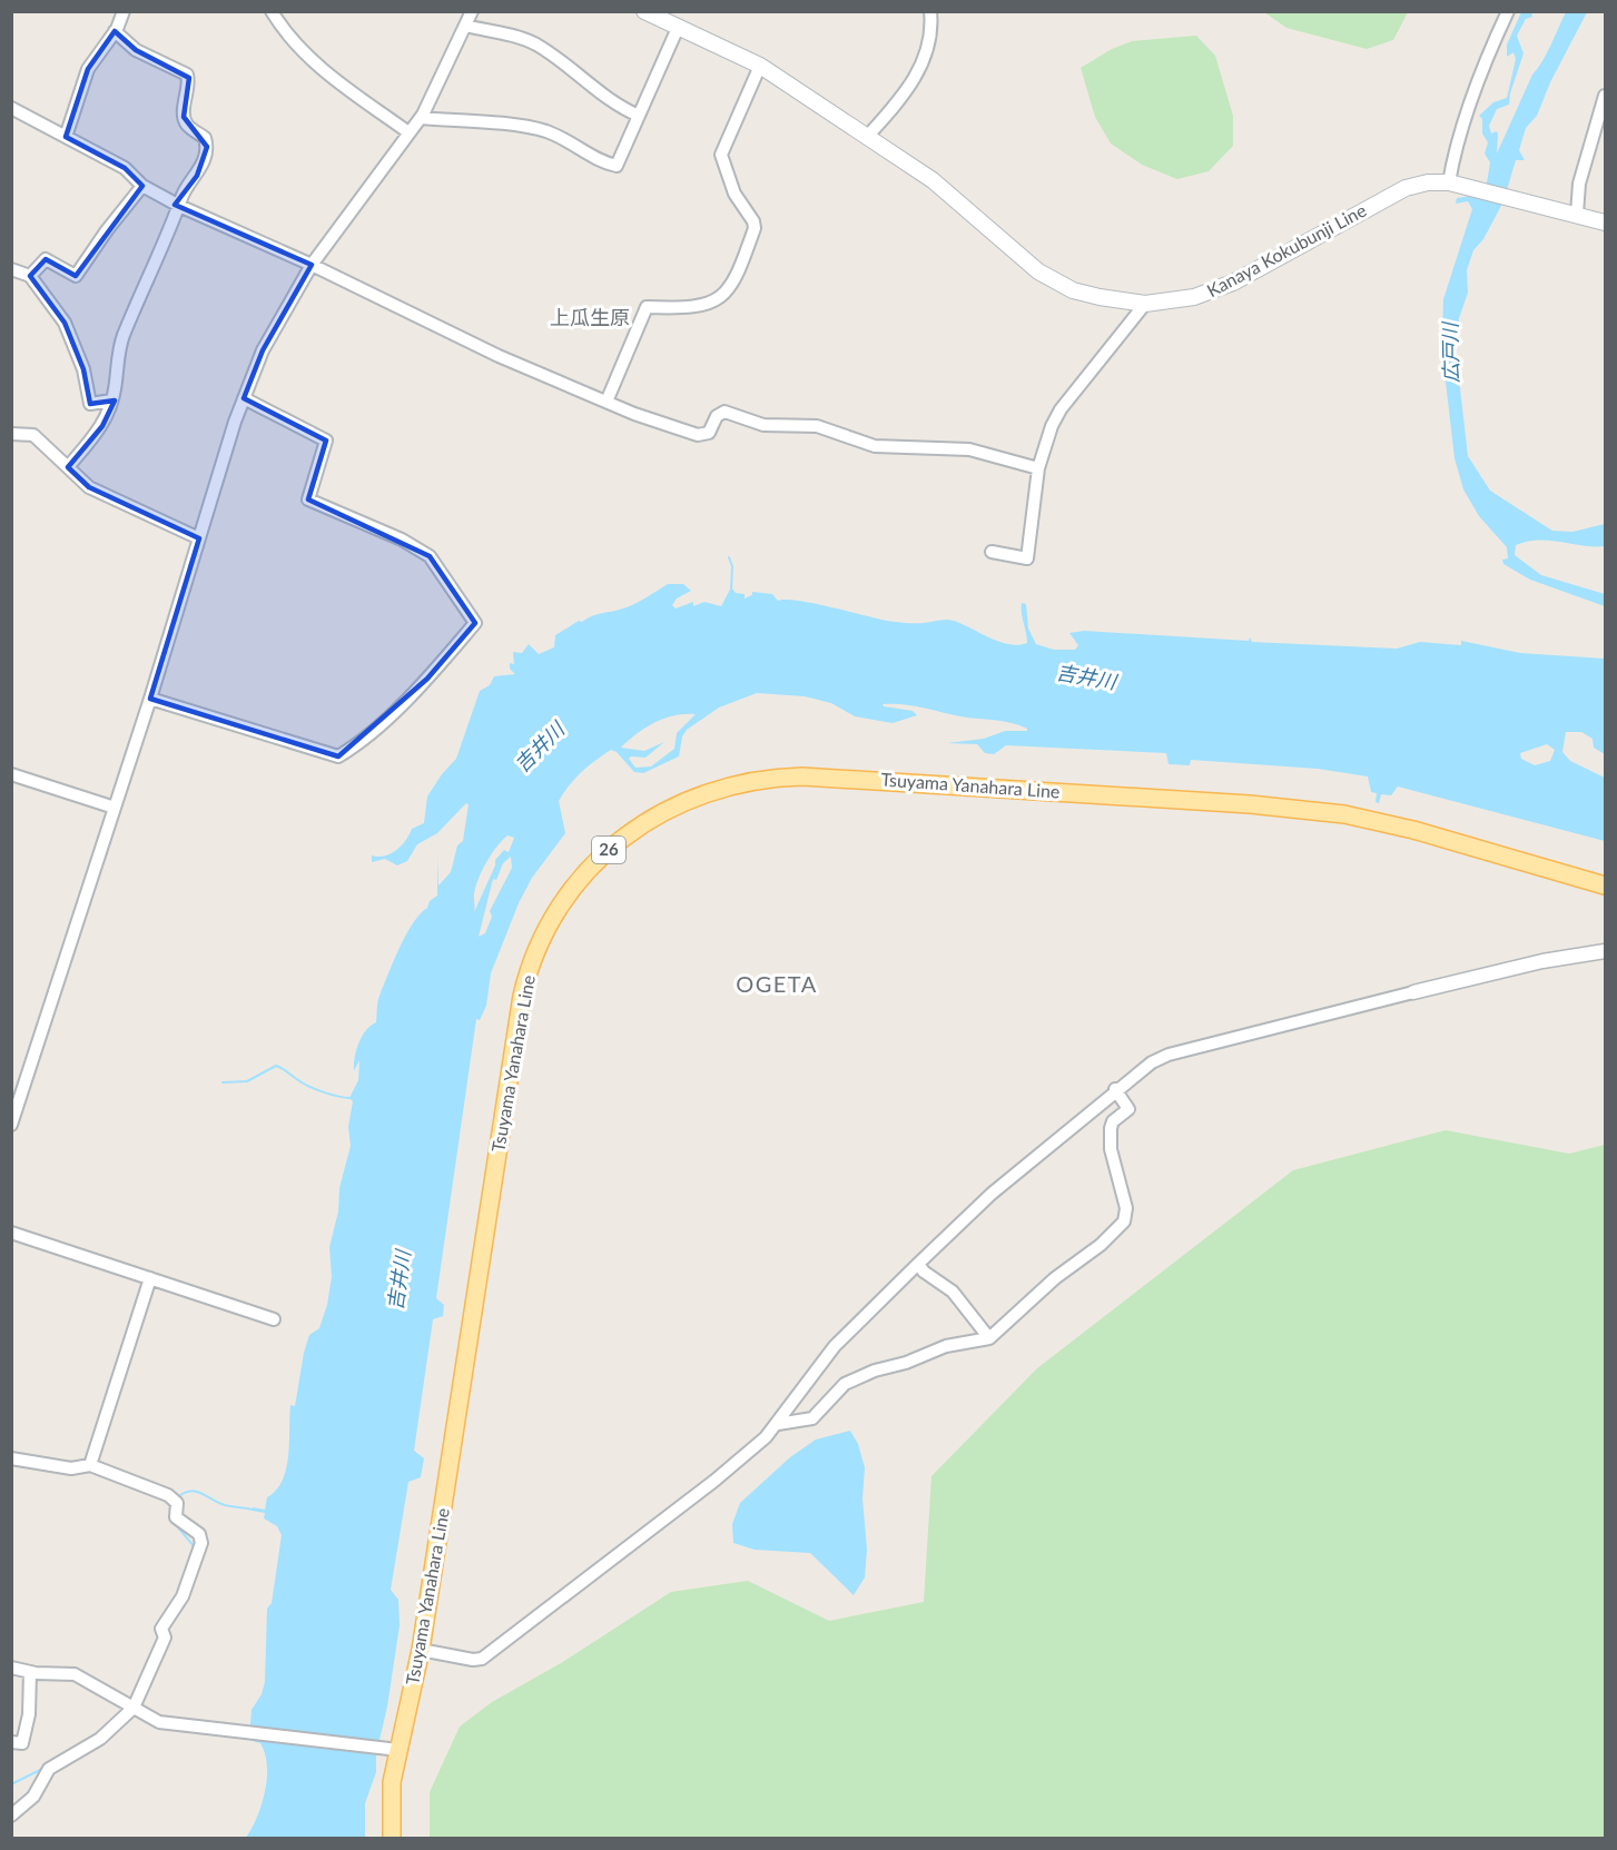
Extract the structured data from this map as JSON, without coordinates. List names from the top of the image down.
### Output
{
  "streets": {
    "main road": ["Kanaya Kokubunji Line", "Tsuyama Yanahara Line", "26"]
  },
  "districts": ["上瓜生原", "OGETA"],
  "water": ["広戸川", "吉井川"]
}
